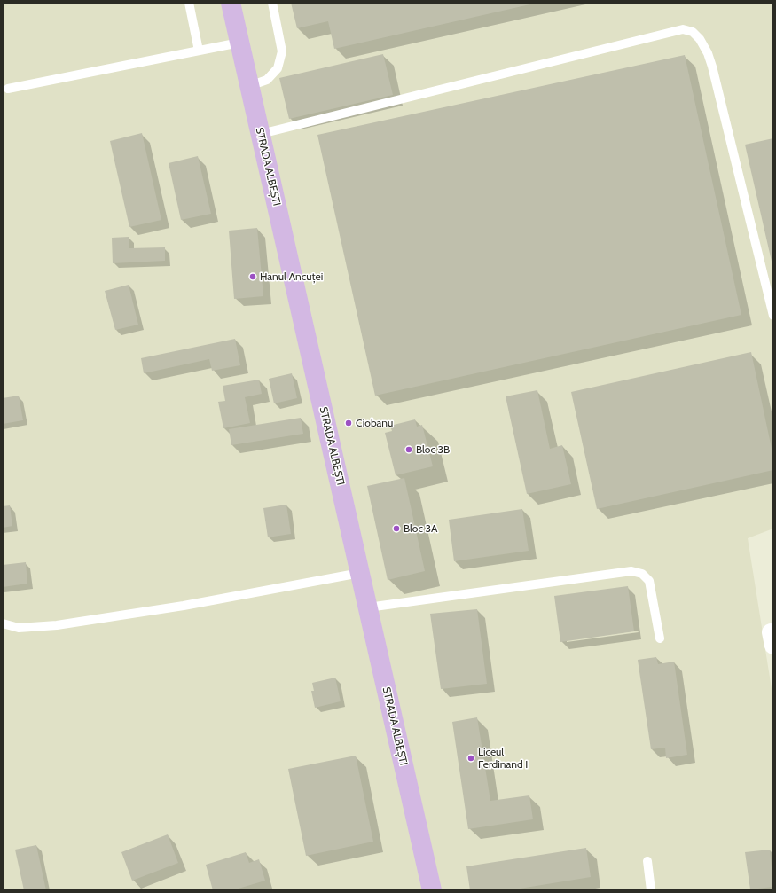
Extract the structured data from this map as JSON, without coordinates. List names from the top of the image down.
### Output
{
  "streets": {
    "main road": ["STRADA ALBEȘTI"]
  },
  "places": [
    "Hanul Ancuței",
    "Ciobanu",
    "Bloc 3B",
    "Bloc 3A",
    "Liceul Ferdinand I"
  ]
}
